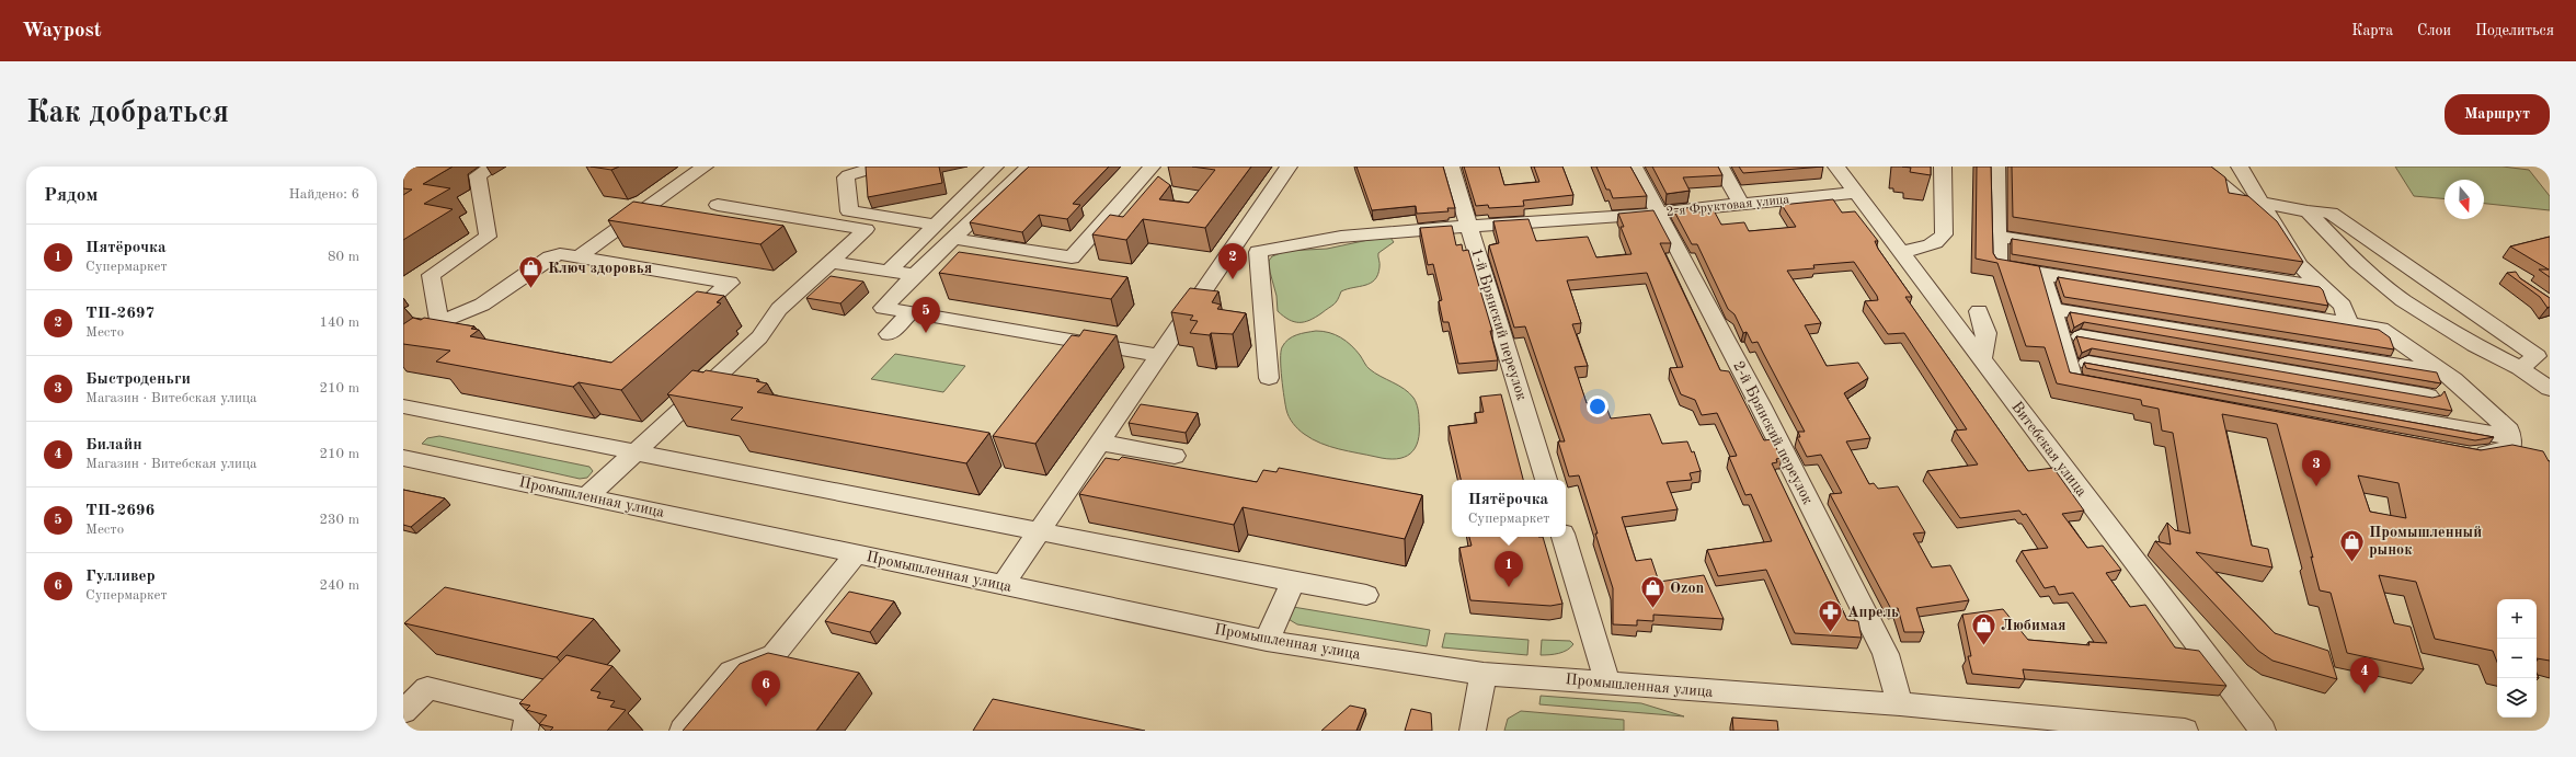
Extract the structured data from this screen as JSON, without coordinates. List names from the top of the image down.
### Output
{
  "streets": {
    "street": [
      "2-я Фруктовая улица",
      "1-й Брянский переулок",
      "2-й Брянский переулок",
      "Витебская улица",
      "Промышленная улица"
    ]
  },
  "crossings": [
    ["2-я Фруктовая улица", "1-й Брянский переулок"],
    ["2-я Фруктовая улица", "2-й Брянский переулок"],
    ["2-я Фруктовая улица", "Витебская улица"],
    ["2-й Брянский переулок", "Промышленная улица"]
  ],
  "places": {
    "shop": [
      "Ключ здоровья",
      "Промышленный рынок",
      "Ozon",
      "Любимая"
    ],
    "pharmacy": ["Апрель"]
  },
  "north": "bottom",
  "page": {
    "header": "Waypost",
    "nav": ["Карта", "Слои", "Поделиться"],
    "buttons": "Маршрут",
    "title": "Как добраться",
    "heading": ["Рядом", "Найдено: 6"],
    "list": [
      {
        "mark": "1",
        "name": "Пятёрочка",
        "note": "Супермаркет",
        "value": "80 m"
      },
      {
        "mark": "2",
        "name": "ТП-2697",
        "note": "Место",
        "value": "140 m"
      },
      {
        "mark": "3",
        "name": "Быстроденьги",
        "note": "Магазин · Витебская улица",
        "value": "210 m"
      },
      {
        "mark": "4",
        "name": "Билайн",
        "note": "Магазин · Витебская улица",
        "value": "210 m"
      },
      {
        "mark": "5",
        "name": "ТП-2696",
        "note": "Место",
        "value": "230 m"
      },
      {
        "mark": "6",
        "name": "Гулливер",
        "note": "Супермаркет",
        "value": "240 m"
      }
    ],
    "pins": [
      "2",
      "5",
      "3",
      "1",
      "4",
      "6"
    ],
    "popup": ["Пятёрочка", "Супермаркет"],
    "map_buttons": ["+", "−"]
  }
}
